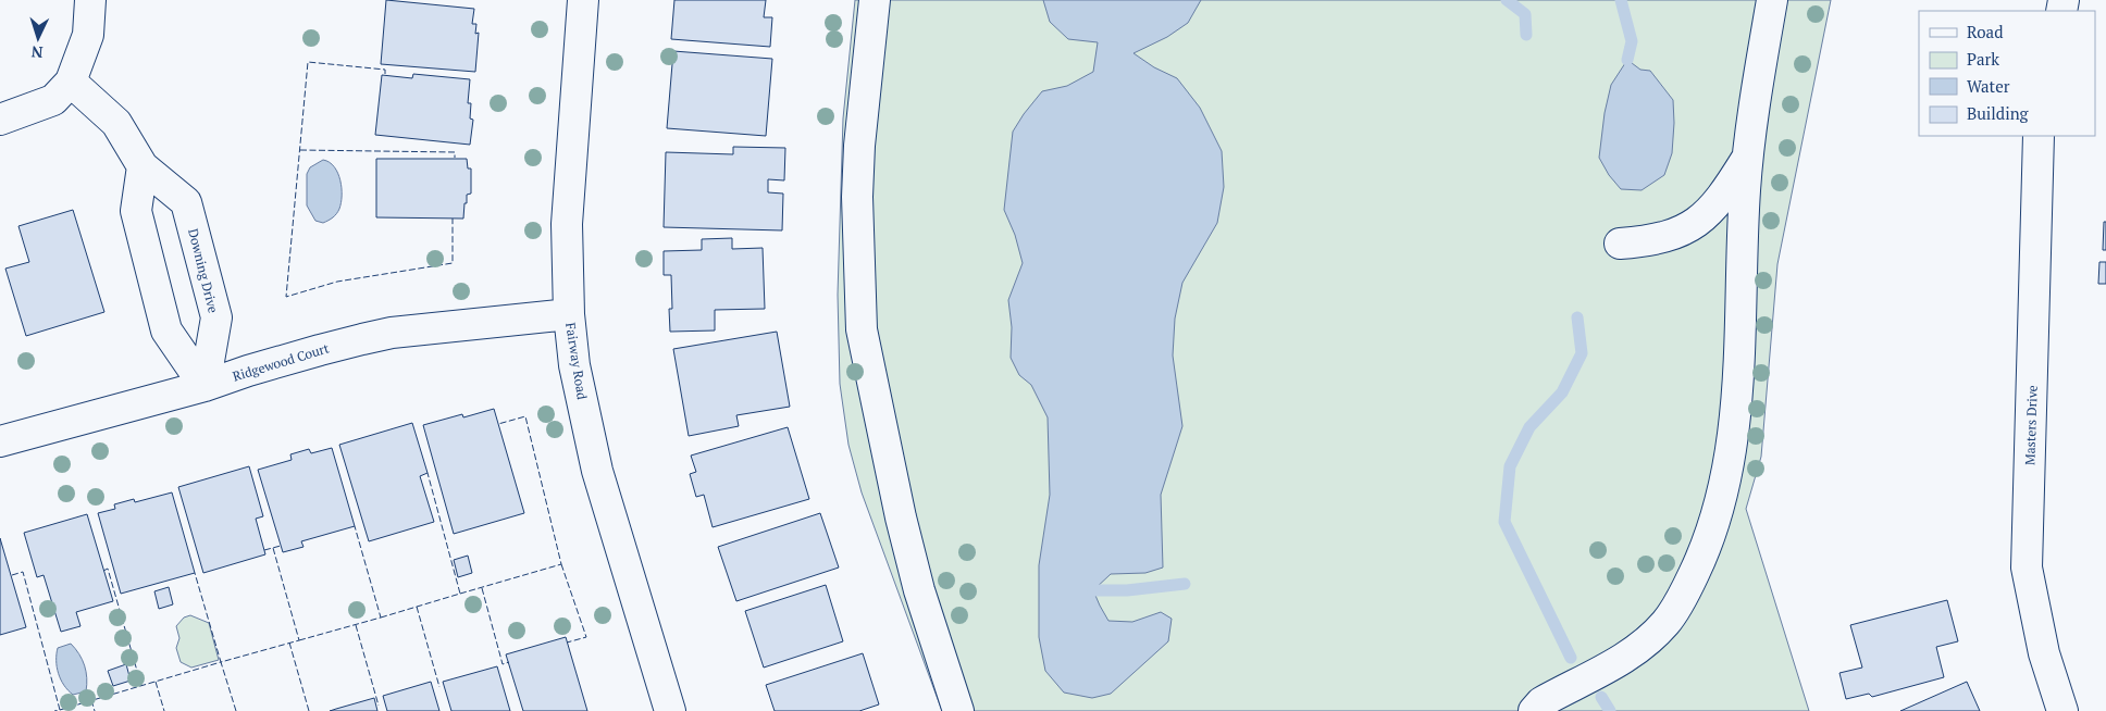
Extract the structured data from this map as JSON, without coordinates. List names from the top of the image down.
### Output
{
  "streets": {
    "street": [
      "Downing Drive",
      "Fairway Road",
      "Ridgewood Court",
      "Masters Drive"
    ]
  },
  "crossings": [
    ["Downing Drive", "Ridgewood Court"],
    ["Fairway Road", "Ridgewood Court"]
  ],
  "legend": [
    "Road",
    "Park",
    "Water",
    "Building"
  ],
  "north": "bottom"
}
